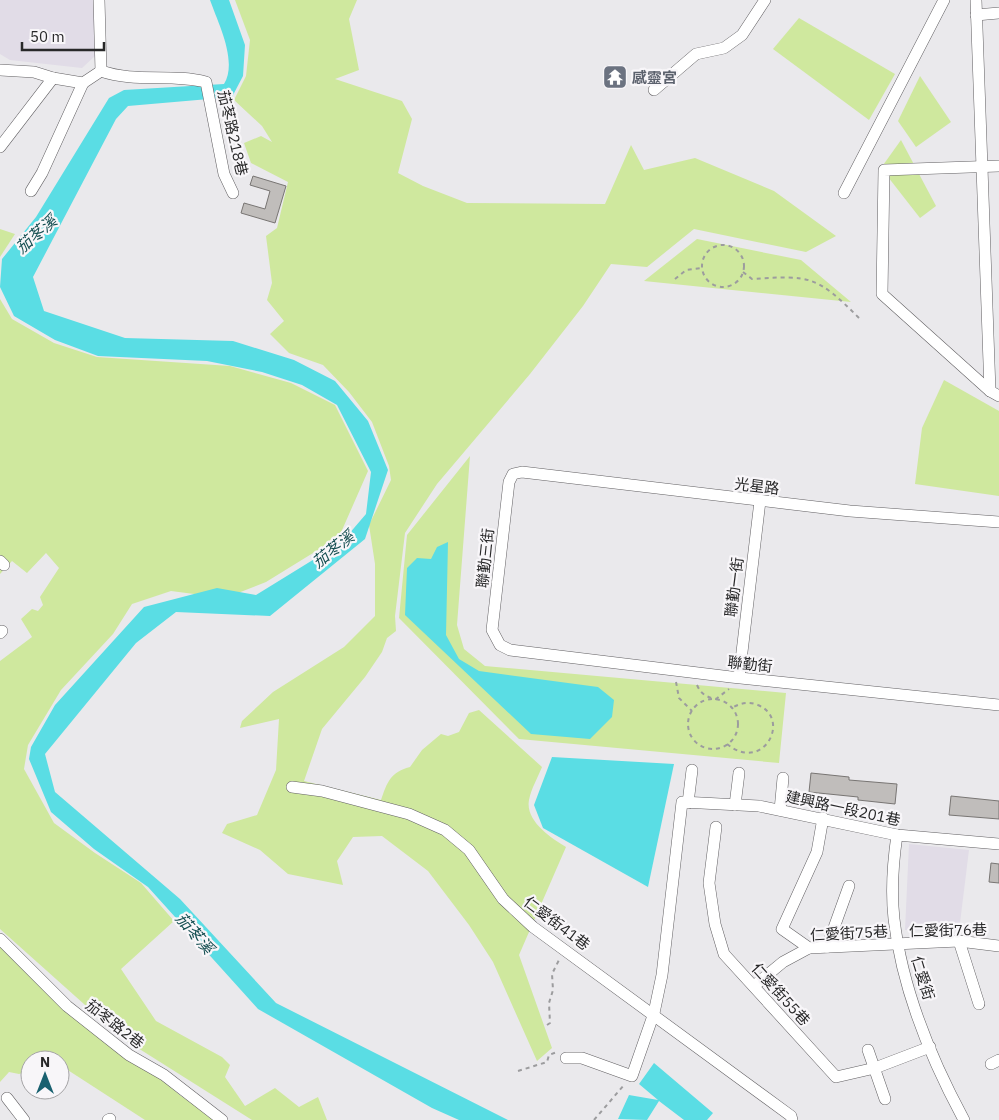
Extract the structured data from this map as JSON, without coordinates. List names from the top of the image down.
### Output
{
  "streets": {
    "street": [
      "茄苳路218巷",
      "光星路",
      "聯勤三街",
      "聯勤一街",
      "聯勤街",
      "建興路一段201巷",
      "仁愛街41巷",
      "仁愛街76巷",
      "仁愛街75巷",
      "仁愛街",
      "仁愛街55巷",
      "茄苳路2巷"
    ]
  },
  "crossings": [
    ["光星路", "聯勤三街"],
    ["光星路", "聯勤一街"],
    ["聯勤三街", "聯勤街"],
    ["聯勤一街", "聯勤街"],
    ["建興路一段201巷", "仁愛街"],
    ["仁愛街76巷", "仁愛街75巷"],
    ["仁愛街76巷", "仁愛街"],
    ["仁愛街75巷", "仁愛街"],
    ["仁愛街75巷", "仁愛街55巷"],
    ["仁愛街", "仁愛街55巷"]
  ],
  "water": ["茄苳溪"],
  "places": {
    "temple": ["感靈宮"]
  },
  "scale_bar": "50 m",
  "north": "top"
}
